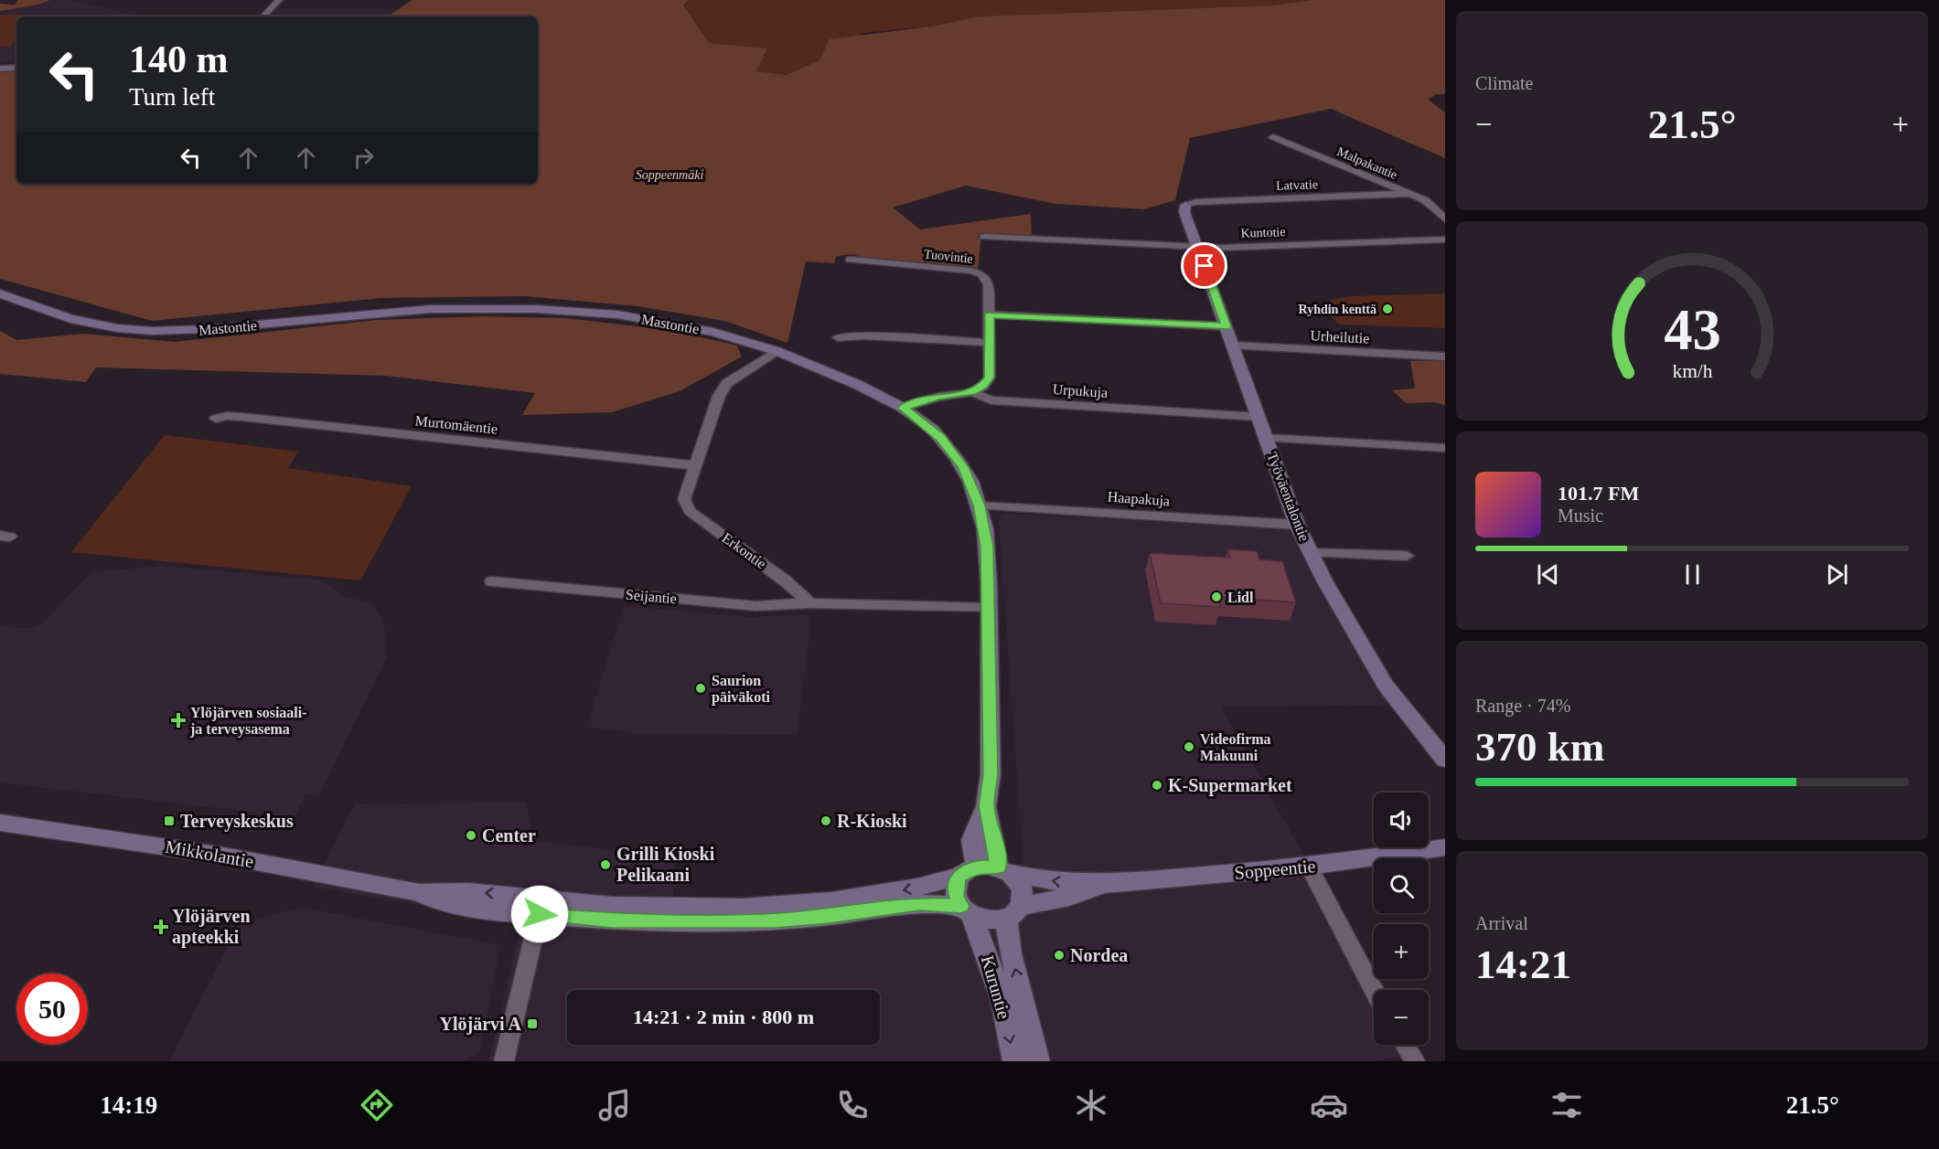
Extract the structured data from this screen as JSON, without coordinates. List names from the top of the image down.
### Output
{
  "streets": {
    "main road": [
      "Mastontie",
      "Työväentalontie",
      "Mikkolantie",
      "Soppeentie",
      "Kuruntie"
    ],
    "street": [
      "Malpakantie",
      "Latvatie",
      "Kuntotie",
      "Tuovintie",
      "Urheilutie",
      "Urpukuja",
      "Murtomäentie",
      "Haapakuja",
      "Erkontie",
      "Seijantie"
    ]
  },
  "crossings": [
    ["Malpakantie", "Latvatie"],
    ["Latvatie", "Työväentalontie"],
    ["Kuntotie", "Työväentalontie"],
    ["Tuovintie", "Urpukuja"],
    ["Mastontie", "Urpukuja"],
    ["Mastontie", "Haapakuja"],
    ["Mastontie", "Erkontie"],
    ["Mastontie", "Mikkolantie"],
    ["Mastontie", "Soppeentie"],
    ["Mastontie", "Kuruntie"],
    ["Urheilutie", "Työväentalontie"],
    ["Urpukuja", "Työväentalontie"],
    ["Murtomäentie", "Erkontie"],
    ["Työväentalontie", "Haapakuja"],
    ["Erkontie", "Seijantie"],
    ["Mikkolantie", "Soppeentie"],
    ["Mikkolantie", "Kuruntie"],
    ["Soppeentie", "Kuruntie"]
  ],
  "parks": ["Soppeenmäki"],
  "places": {
    "other": [
      "Ryhdin kenttä",
      "Lidl",
      "Saurion päiväkoti",
      "Videofirma Makuuni",
      "K-Supermarket",
      "R-Kioski",
      "Center",
      "Grilli Kioski Pelikaani",
      "Nordea"
    ],
    "health": ["Ylöjärven sosiaali- ja terveysasema", "Ylöjärven apteekki"],
    "transit": ["Terveyskeskus", "Ylöjärvi A"]
  },
  "page": {
    "tile": [
      "Climate",
      ["Range · 74%", "370 km"],
      ["Arrival", "14:21"]
    ],
    "turn": ["140 m", "Turn left"],
    "heat": ["−", "21.5°", "+"],
    "song": ["101.7 FM", "Music"],
    "map_buttons": ["+", "−"],
    "limit": "50",
    "trip": "14:21 · 2 min · 800 m",
    "tabs": ["14:19", "21.5°"],
    "gauge": ["43", "km/h"]
  }
}
